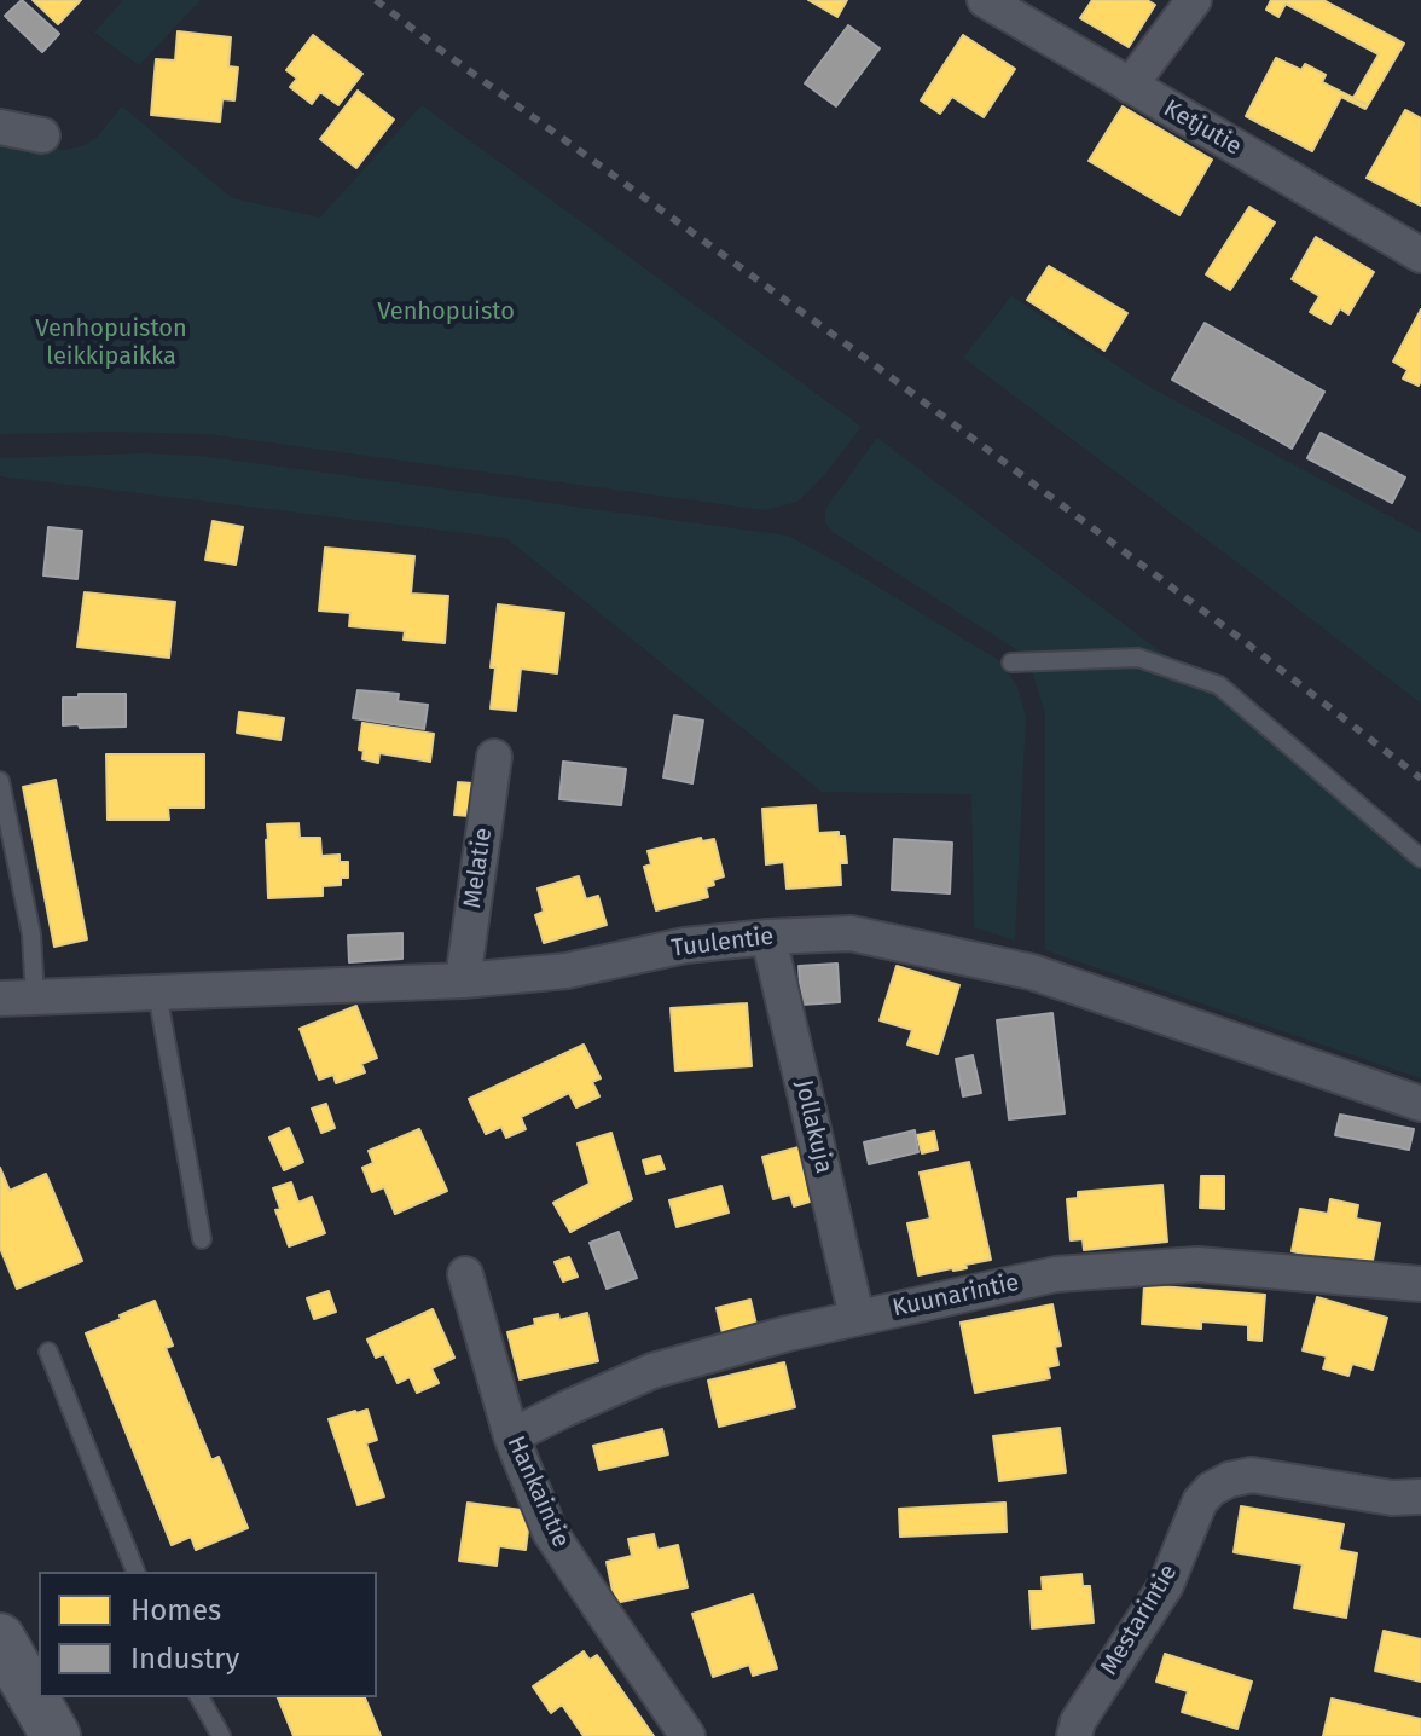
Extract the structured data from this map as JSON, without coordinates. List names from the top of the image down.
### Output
{
  "streets": {
    "street": [
      "Ketjutie",
      "Melatie",
      "Tuulentie",
      "Jollakuja",
      "Kuunarintie",
      "Hankaintie",
      "Mestarintie"
    ]
  },
  "crossings": [
    ["Melatie", "Tuulentie"],
    ["Tuulentie", "Jollakuja"],
    ["Jollakuja", "Kuunarintie"],
    ["Kuunarintie", "Hankaintie"]
  ],
  "parks": ["Venhopuisto", "Venhopuiston leikkipaikka"],
  "legend": ["Homes", "Industry"]
}
